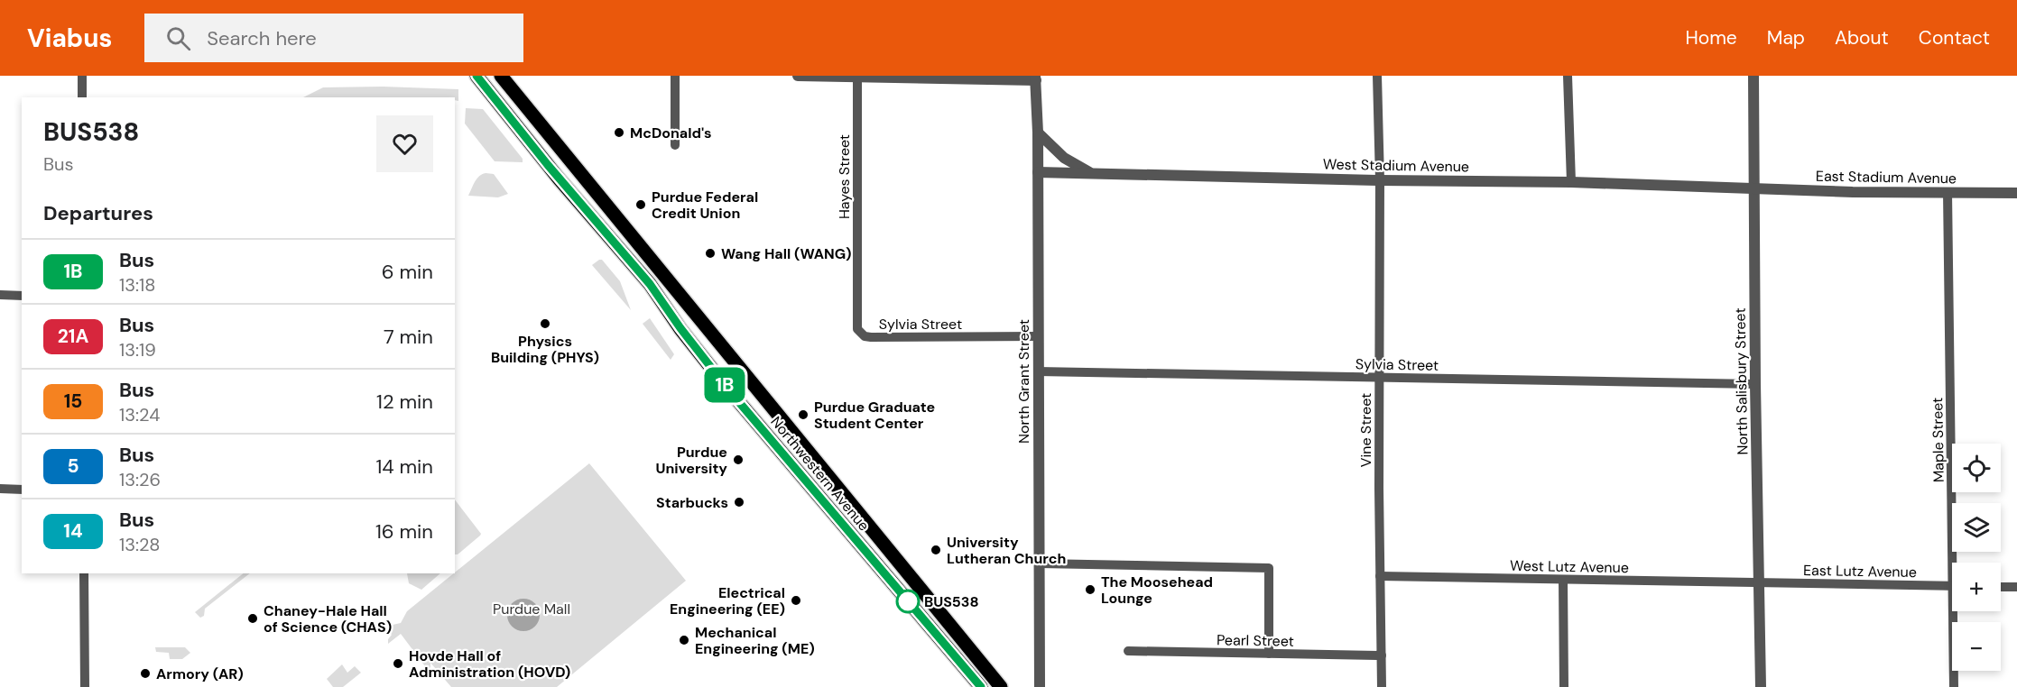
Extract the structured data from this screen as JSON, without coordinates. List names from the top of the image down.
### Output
{
  "streets": {
    "main road": ["Northwestern Avenue"],
    "street": [
      "West Stadium Avenue",
      "Hayes Street",
      "East Stadium Avenue",
      "Sylvia Street",
      "North Grant Street",
      "North Salisbury Street",
      "Vine Street",
      "Maple Street",
      "West Lutz Avenue",
      "East Lutz Avenue",
      "Pearl Street"
    ]
  },
  "crossings": [
    ["West Stadium Avenue", "East Stadium Avenue"],
    ["West Stadium Avenue", "North Grant Street"],
    ["West Stadium Avenue", "North Salisbury Street"],
    ["West Stadium Avenue", "Vine Street"],
    ["Hayes Street", "Sylvia Street"],
    ["East Stadium Avenue", "North Salisbury Street"],
    ["East Stadium Avenue", "Maple Street"],
    ["Sylvia Street", "North Grant Street"],
    ["Sylvia Street", "North Salisbury Street"],
    ["Sylvia Street", "Vine Street"],
    ["North Salisbury Street", "West Lutz Avenue"],
    ["North Salisbury Street", "East Lutz Avenue"],
    ["Vine Street", "West Lutz Avenue"],
    ["Vine Street", "Pearl Street"],
    ["West Lutz Avenue", "East Lutz Avenue"]
  ],
  "parks": ["Purdue Mall"],
  "places": [
    "McDonald's",
    "Purdue Federal Credit Union",
    "Wang Hall (WANG)",
    "Physics Building (PHYS)",
    "Purdue Graduate Student Center",
    "Purdue University",
    "Starbucks",
    "University Lutheran Church",
    "The Moosehead Lounge",
    "Electrical Engineering (EE)",
    "BUS538",
    "Chaney-Hale Hall of Science (CHAS)",
    "Mechanical Engineering (ME)",
    "Hovde Hall of Administration (HOVD)",
    "Armory (AR)"
  ],
  "lines": ["bus line 1B"],
  "page": {
    "header": "Viabus",
    "search": "Search here",
    "nav": [
      "Home",
      "Map",
      "About",
      "Contact"
    ],
    "on_map": "1B",
    "heading": [
      ["BUS538", "Bus"],
      "Departures"
    ],
    "list": [
      {
        "mark": "1B",
        "name": "Bus",
        "note": "13:18",
        "value": "6 min"
      },
      {
        "mark": "21A",
        "name": "Bus",
        "note": "13:19",
        "value": "7 min"
      },
      {
        "mark": "15",
        "name": "Bus",
        "note": "13:24",
        "value": "12 min"
      },
      {
        "mark": "5",
        "name": "Bus",
        "note": "13:26",
        "value": "14 min"
      },
      {
        "mark": "14",
        "name": "Bus",
        "note": "13:28",
        "value": "16 min"
      }
    ],
    "map_buttons": ["+", "−"]
  }
}
